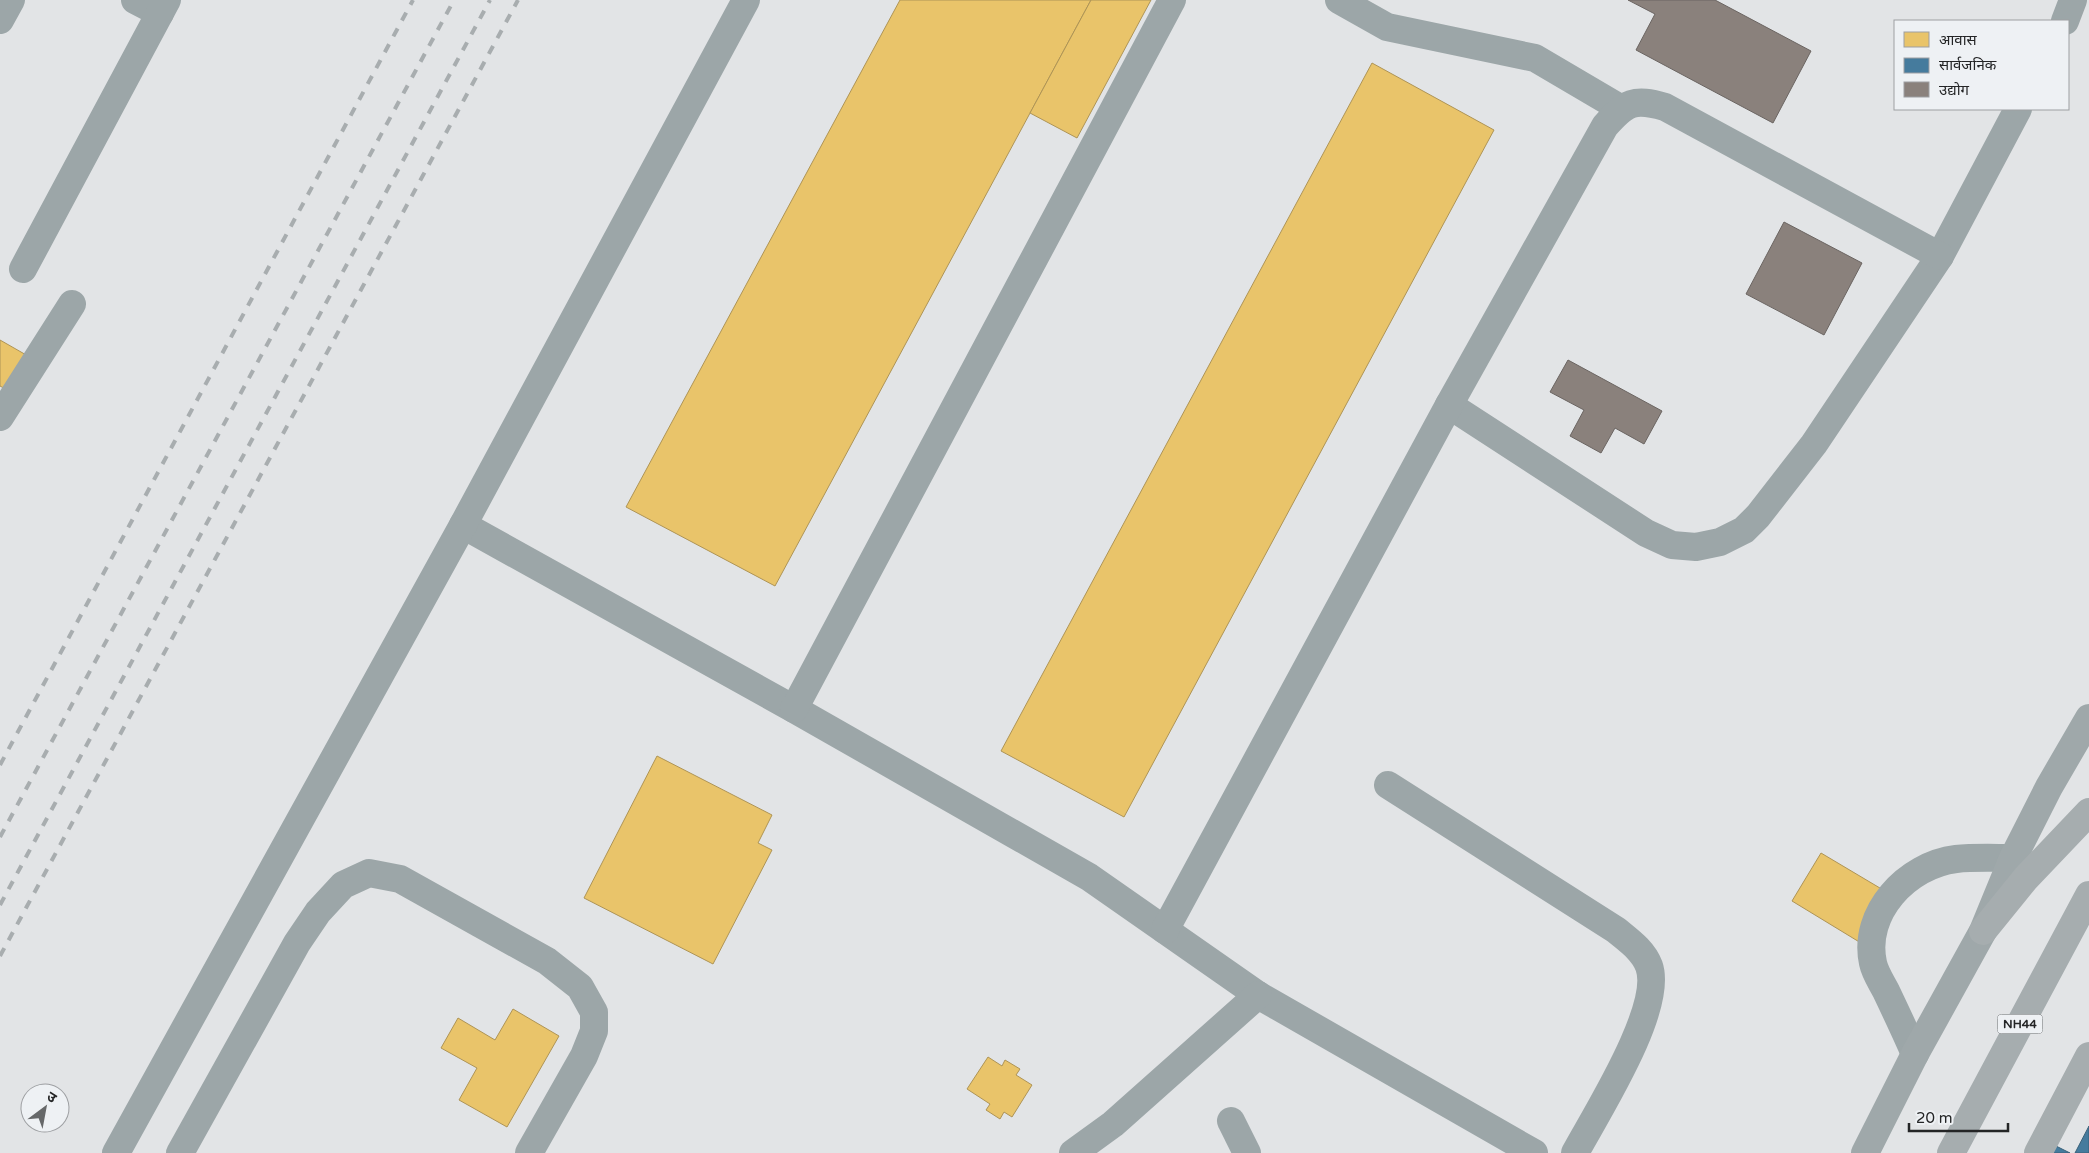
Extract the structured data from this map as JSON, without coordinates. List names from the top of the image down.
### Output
{
  "streets": {
    "highway": ["NH44"]
  },
  "legend": ["आवास", "सार्वजनिक", "उद्योग"],
  "scale_bar": "20 m",
  "north": "top right"
}
